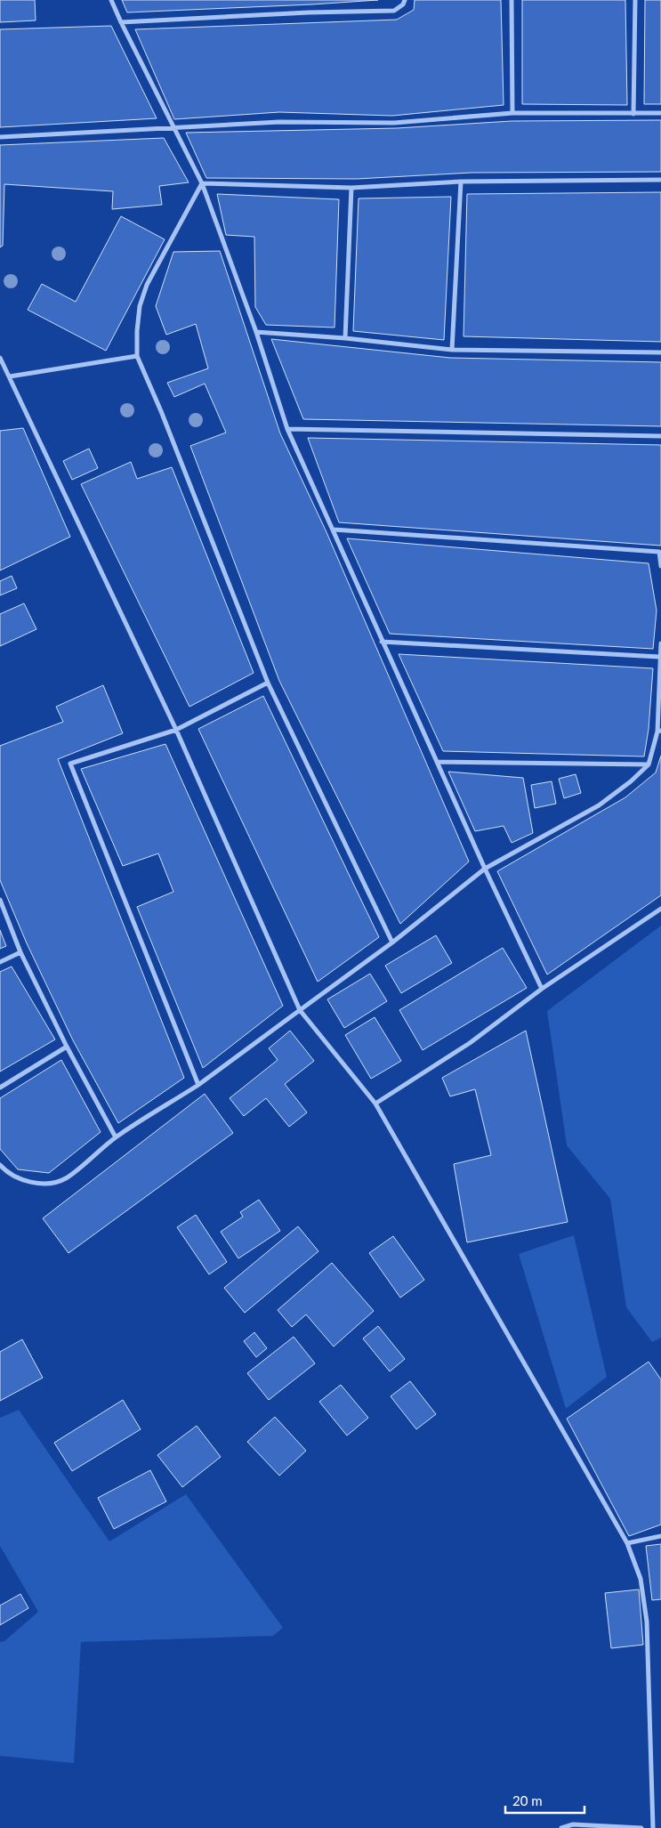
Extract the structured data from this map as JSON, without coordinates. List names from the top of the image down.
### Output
{
  "scale_bar": "20 m"
}
